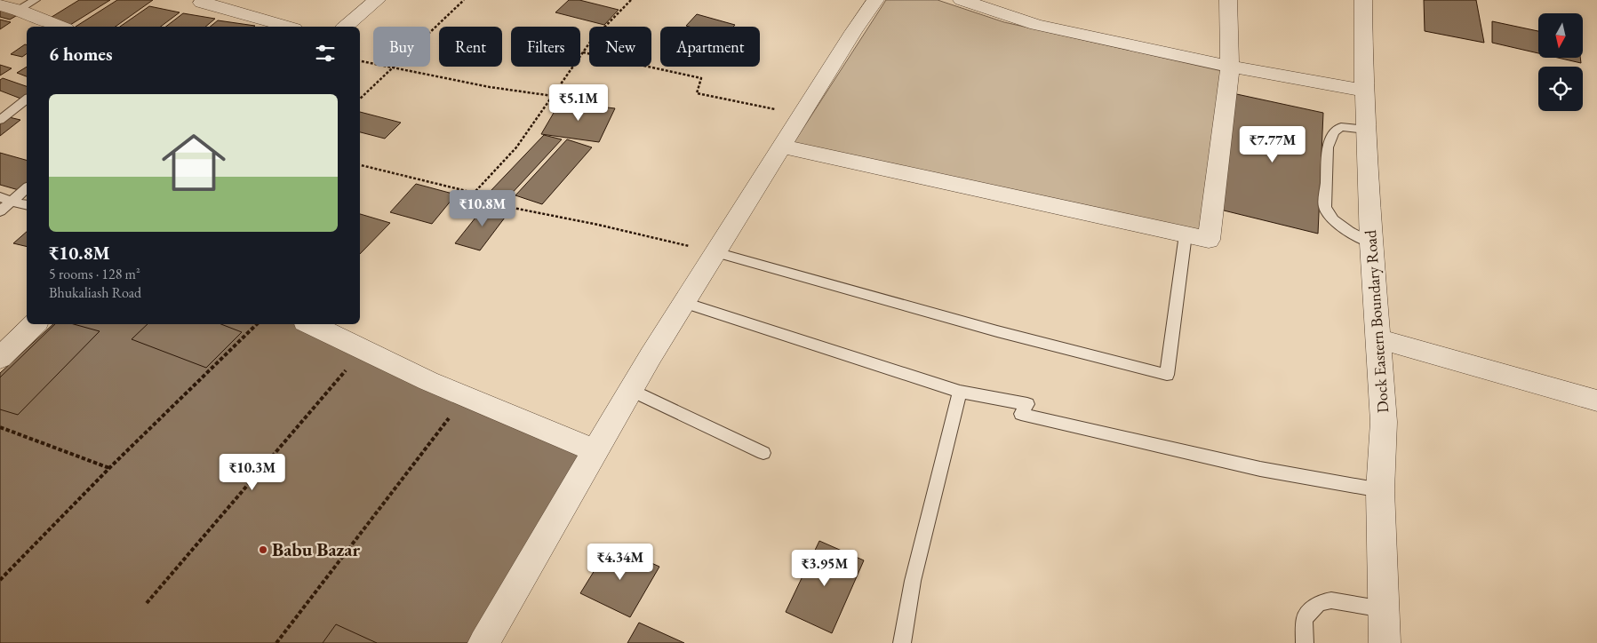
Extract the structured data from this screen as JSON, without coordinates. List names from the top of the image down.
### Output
{
  "streets": {
    "street": ["Dock Eastern Boundary Road"]
  },
  "places": ["Babu Bazar"],
  "north": "bottom",
  "page": {
    "chip": [
      "Buy",
      "Rent",
      "Filters",
      "New",
      "Apartment"
    ],
    "heading": "6 homes",
    "list": [
      {
        "name": "₹10.8M",
        "note": "5 rooms · 128 m² · Bhukaliash Road"
      }
    ],
    "price": [
      "₹5.1M",
      "₹7.77M",
      "₹10.8M",
      "₹10.3M",
      "₹4.34M",
      "₹3.95M"
    ]
  }
}
